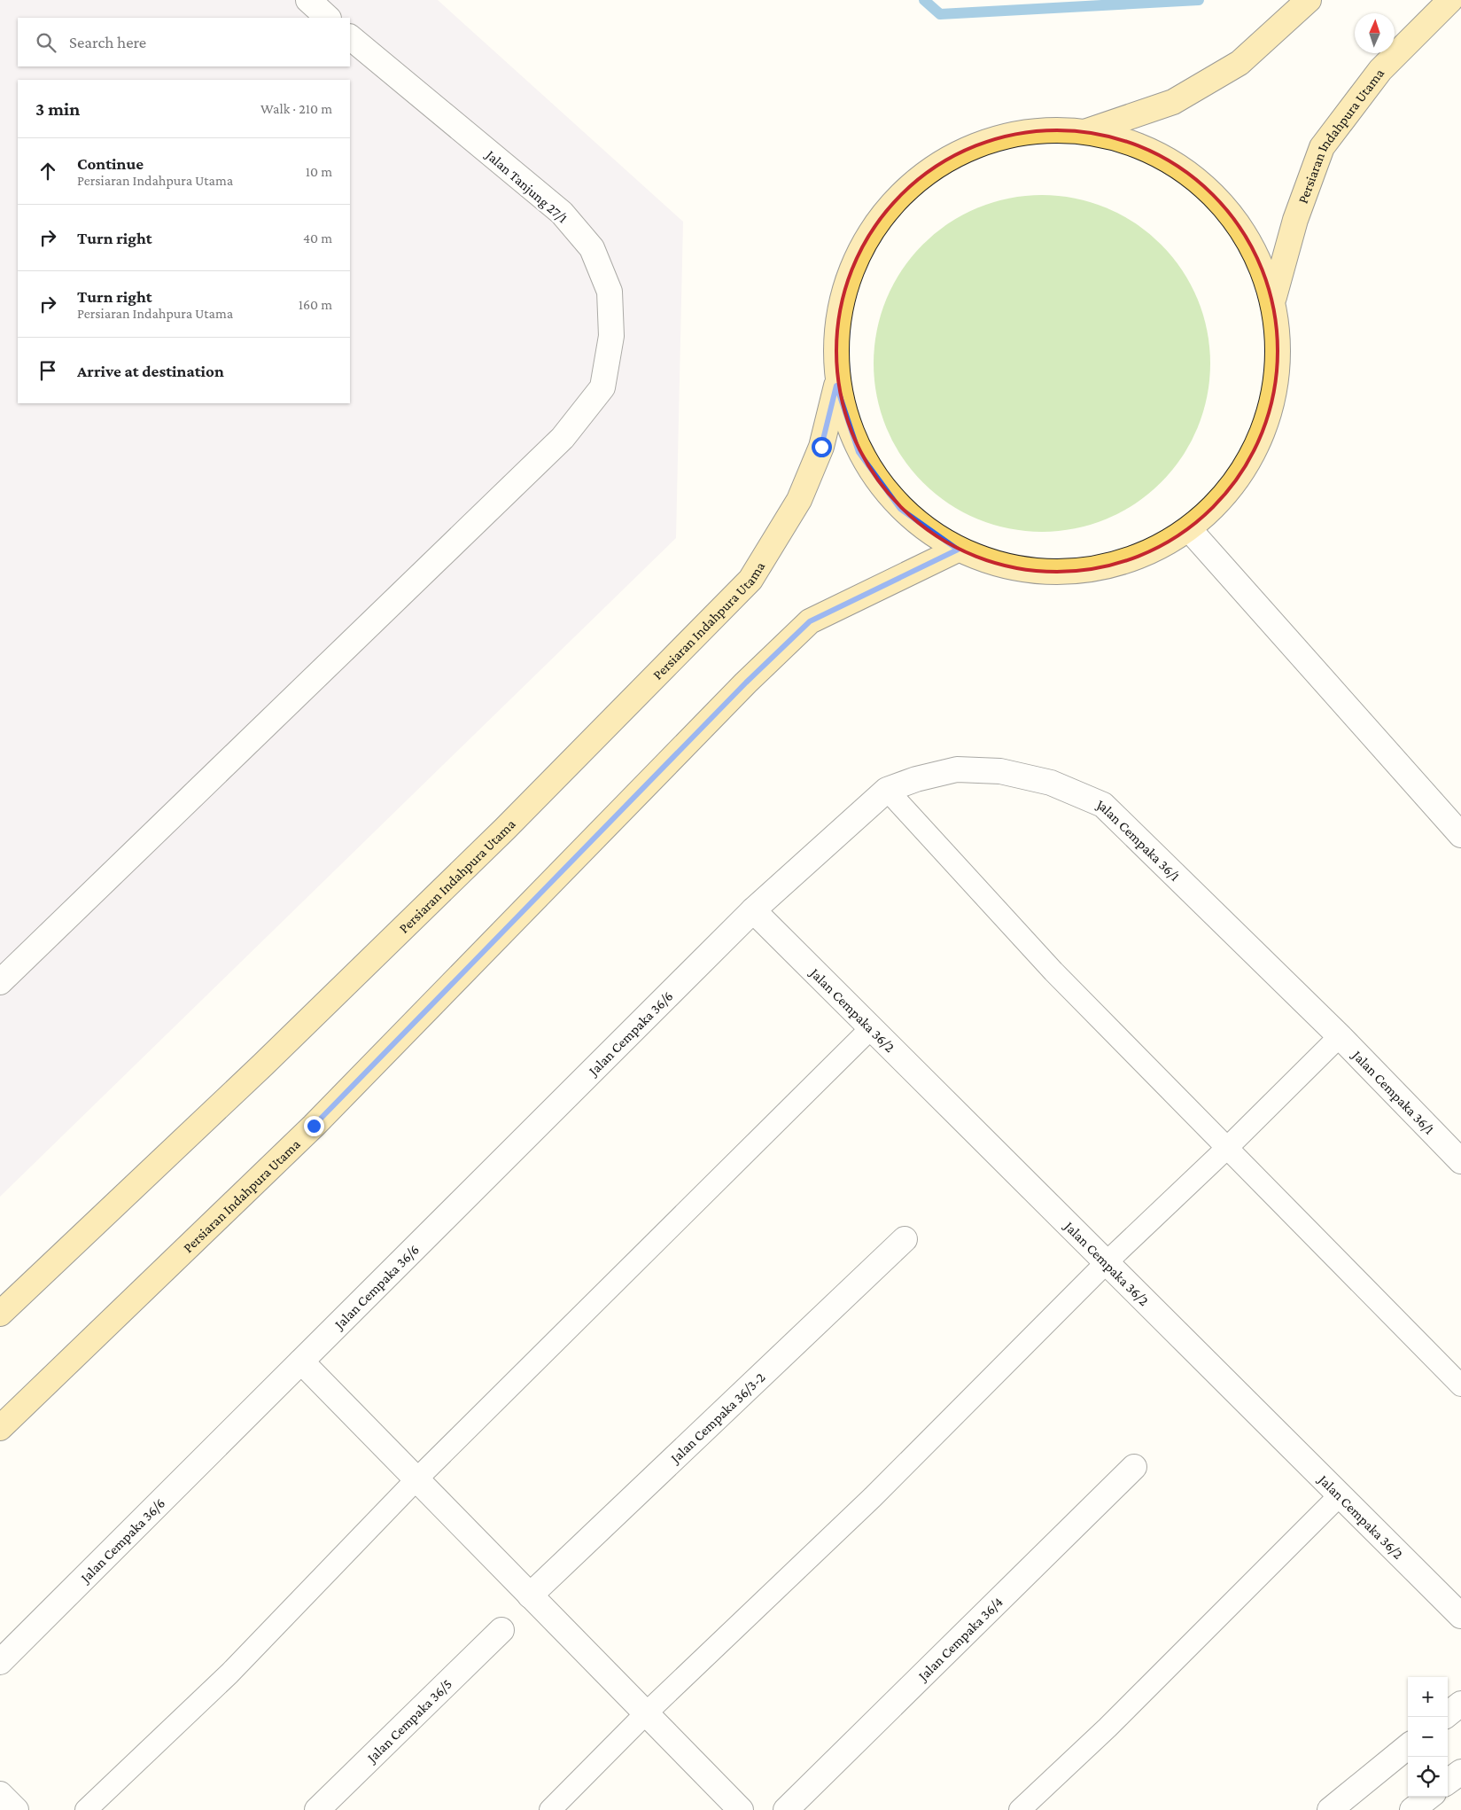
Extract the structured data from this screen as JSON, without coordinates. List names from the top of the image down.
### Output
{
  "streets": {
    "main road": ["Persiaran Indahpura Utama"],
    "street": [
      "Jalan Tanjung 27/1",
      "Jalan Cempaka 36/1",
      "Jalan Cempaka 36/2",
      "Jalan Cempaka 36/6",
      "Jalan Cempaka 36/3-2",
      "Jalan Cempaka 36/4",
      "Jalan Cempaka 36/5"
    ]
  },
  "crossings": [
    ["Jalan Cempaka 36/1", "Jalan Cempaka 36/2"],
    ["Jalan Cempaka 36/1", "Jalan Cempaka 36/6"],
    ["Jalan Cempaka 36/2", "Jalan Cempaka 36/6"]
  ],
  "north": "top",
  "page": {
    "search": "Search here",
    "heading": ["3 min", "Walk · 210 m"],
    "list": [
      ["Continue", "Persiaran Indahpura Utama", "10 m"],
      ["Turn right", "40 m"],
      ["Turn right", "Persiaran Indahpura Utama", "160 m"],
      "Arrive at destination"
    ],
    "map_buttons": ["+", "−"]
  }
}
